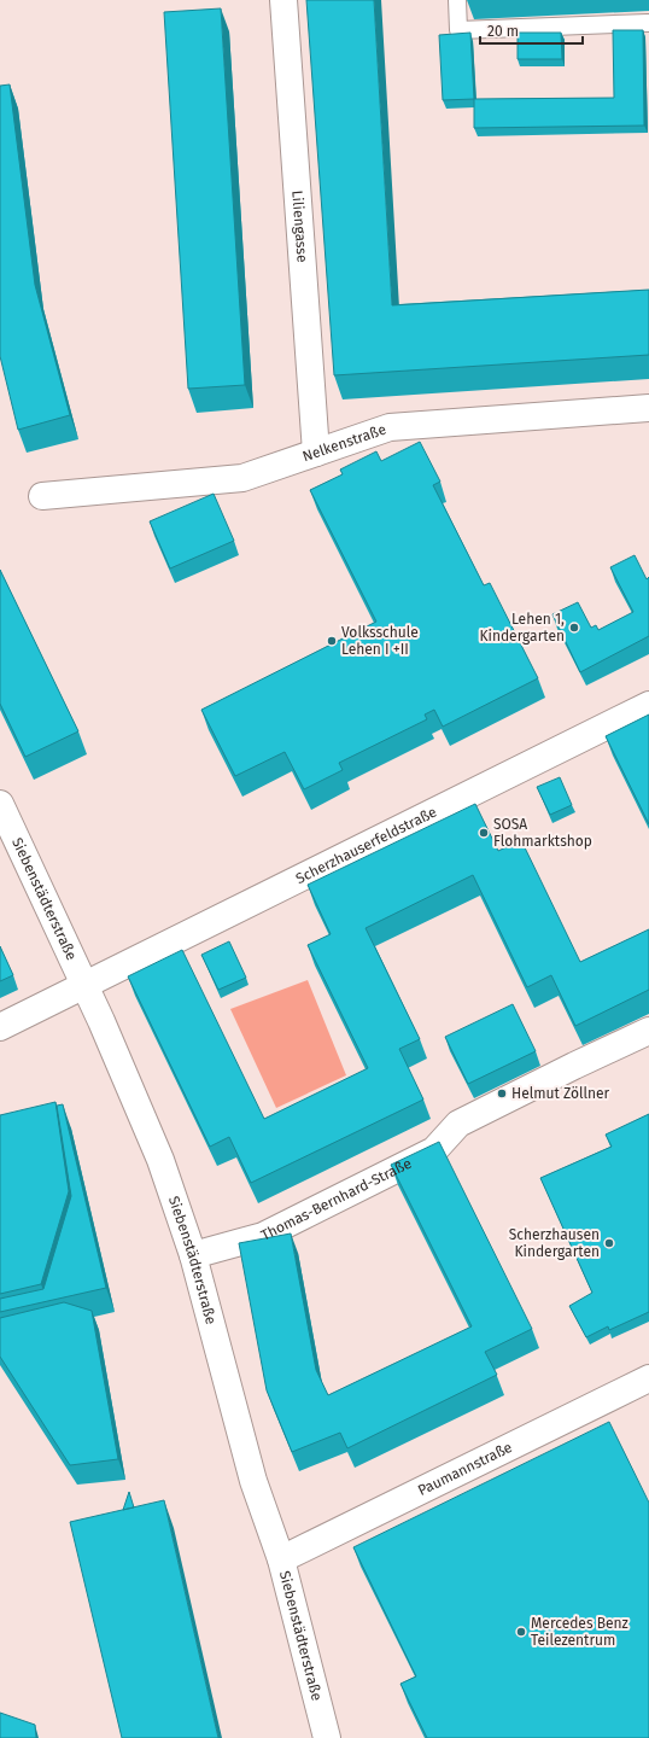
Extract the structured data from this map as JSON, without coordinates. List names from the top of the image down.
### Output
{
  "streets": {
    "street": [
      "Liliengasse",
      "Nelkenstraße",
      "Scherzhauserfeldstraße",
      "Siebenstädterstraße",
      "Thomas-Bernhard-Straße",
      "Paumannstraße"
    ]
  },
  "crossings": [
    ["Liliengasse", "Nelkenstraße"],
    ["Scherzhauserfeldstraße", "Siebenstädterstraße"],
    ["Siebenstädterstraße", "Thomas-Bernhard-Straße"],
    ["Siebenstädterstraße", "Paumannstraße"]
  ],
  "places": [
    "Lehen 1, Kindergarten",
    "Volksschule Lehen I +II",
    "SOSA Flohmarktshop",
    "Helmut Zöllner",
    "Scherzhausen Kindergarten",
    "Mercedes Benz Teilezentrum"
  ],
  "scale_bar": "20 m"
}
